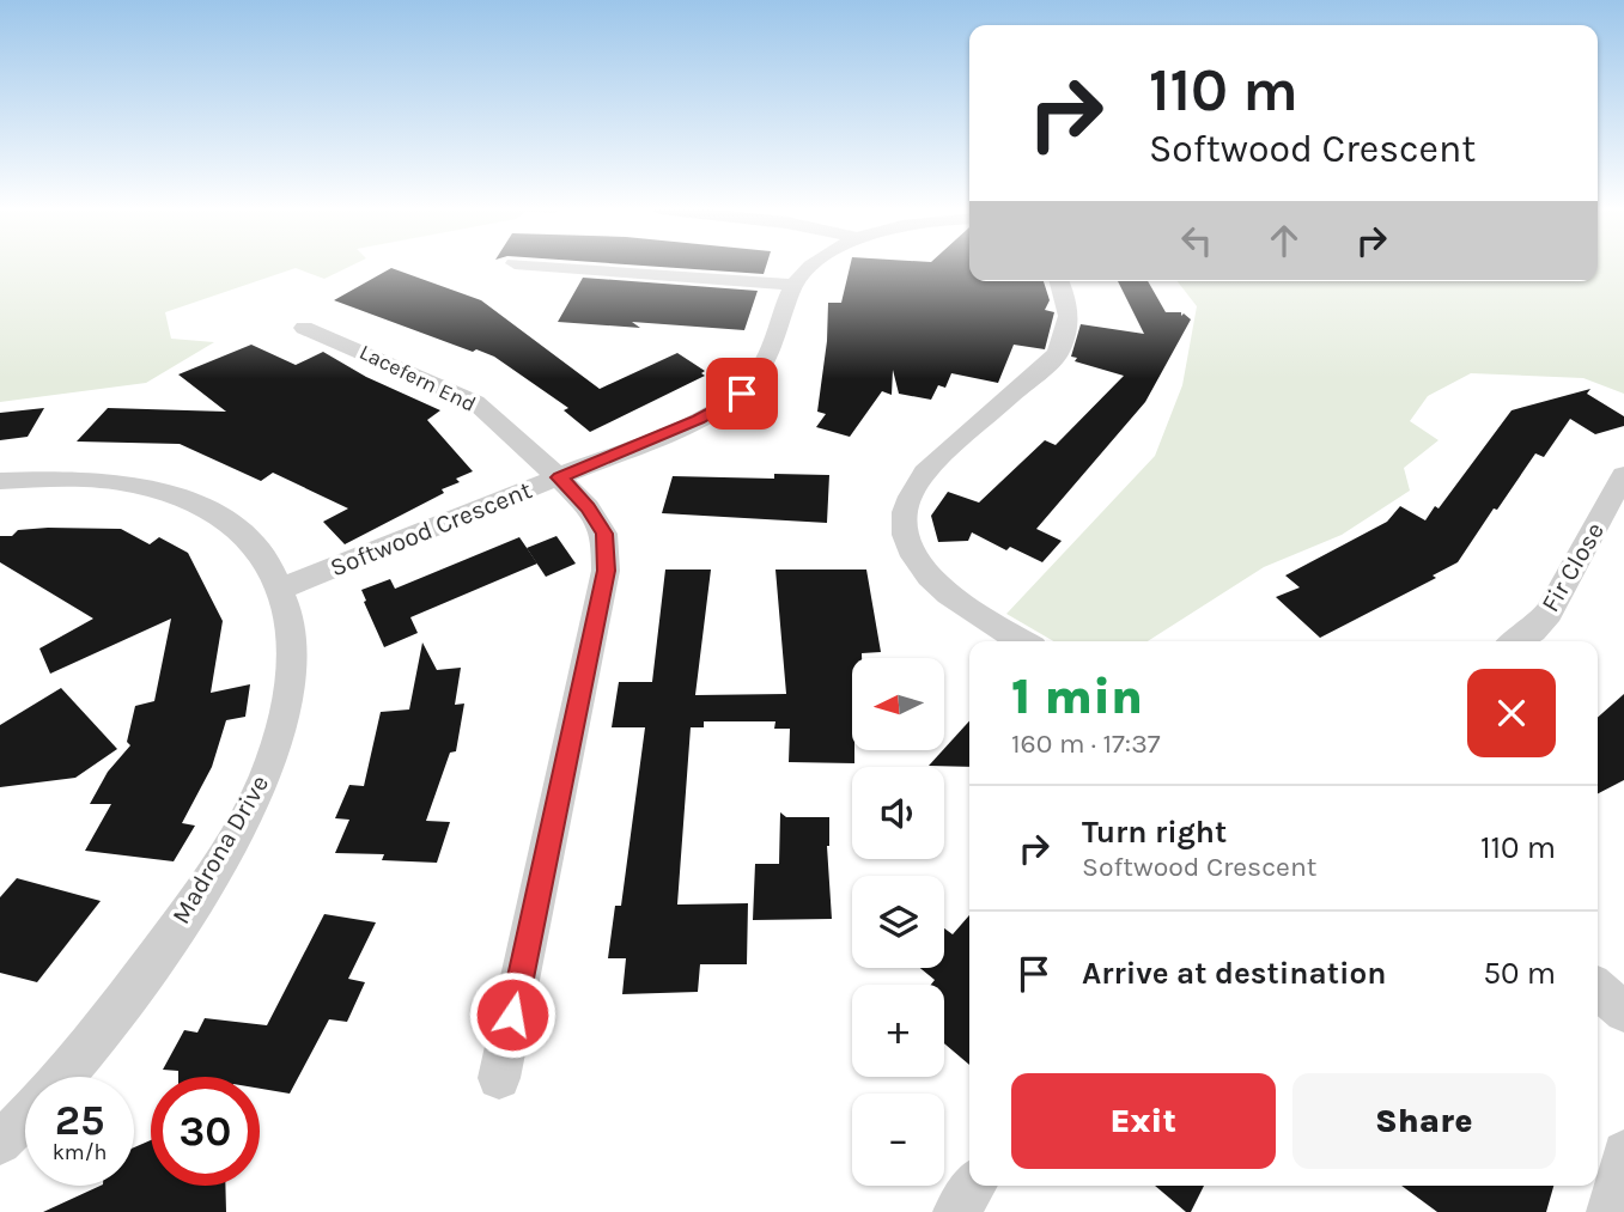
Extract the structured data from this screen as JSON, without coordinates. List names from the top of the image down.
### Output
{
  "streets": {
    "street": [
      "Lacefern End",
      "Softwood Crescent",
      "Fir Close",
      "Madrona Drive"
    ]
  },
  "crossings": [
    ["Lacefern End", "Softwood Crescent"],
    ["Softwood Crescent", "Madrona Drive"]
  ],
  "north": "left",
  "page": {
    "turn": ["110 m", "Softwood Crescent"],
    "heading": ["1 min", "160 m · 17:37"],
    "map_buttons": ["+", "−"],
    "list": [
      {
        "name": "Turn right",
        "note": "Softwood Crescent",
        "value": "110 m"
      },
      {
        "name": "Arrive at destination",
        "value": "50 m"
      }
    ],
    "buttons": ["Exit", "Share"],
    "speed": "25 km/h",
    "limit": "30"
  }
}
